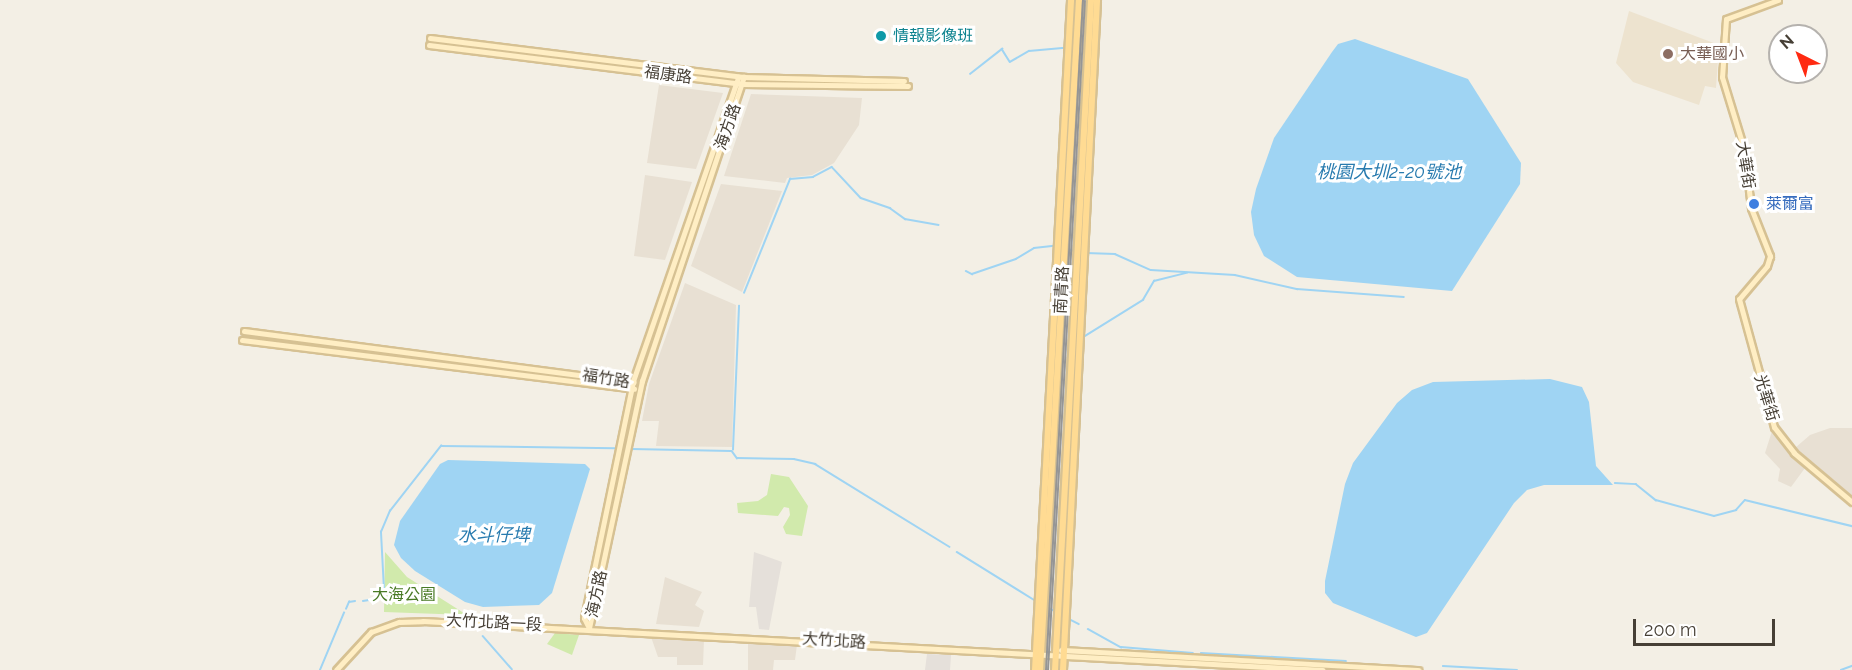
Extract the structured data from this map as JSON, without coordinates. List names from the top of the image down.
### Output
{
  "streets": {
    "main road": ["南青路"],
    "street": [
      "福康路",
      "海方路",
      "大華街",
      "福竹路",
      "光華街",
      "大竹北路一段",
      "大竹北路"
    ]
  },
  "crossings": [
    ["福康路", "海方路"],
    ["海方路", "福竹路"],
    ["海方路", "大竹北路一段"],
    ["大華街", "光華街"],
    ["南青路", "大竹北路"],
    ["大竹北路一段", "大竹北路"]
  ],
  "water": ["桃園大圳2-20號池", "水斗仔埤"],
  "parks": ["大海公園"],
  "places": ["情報影像班", "大華國小", "萊爾富"],
  "scale_bar": "200 m",
  "north": "top left"
}
